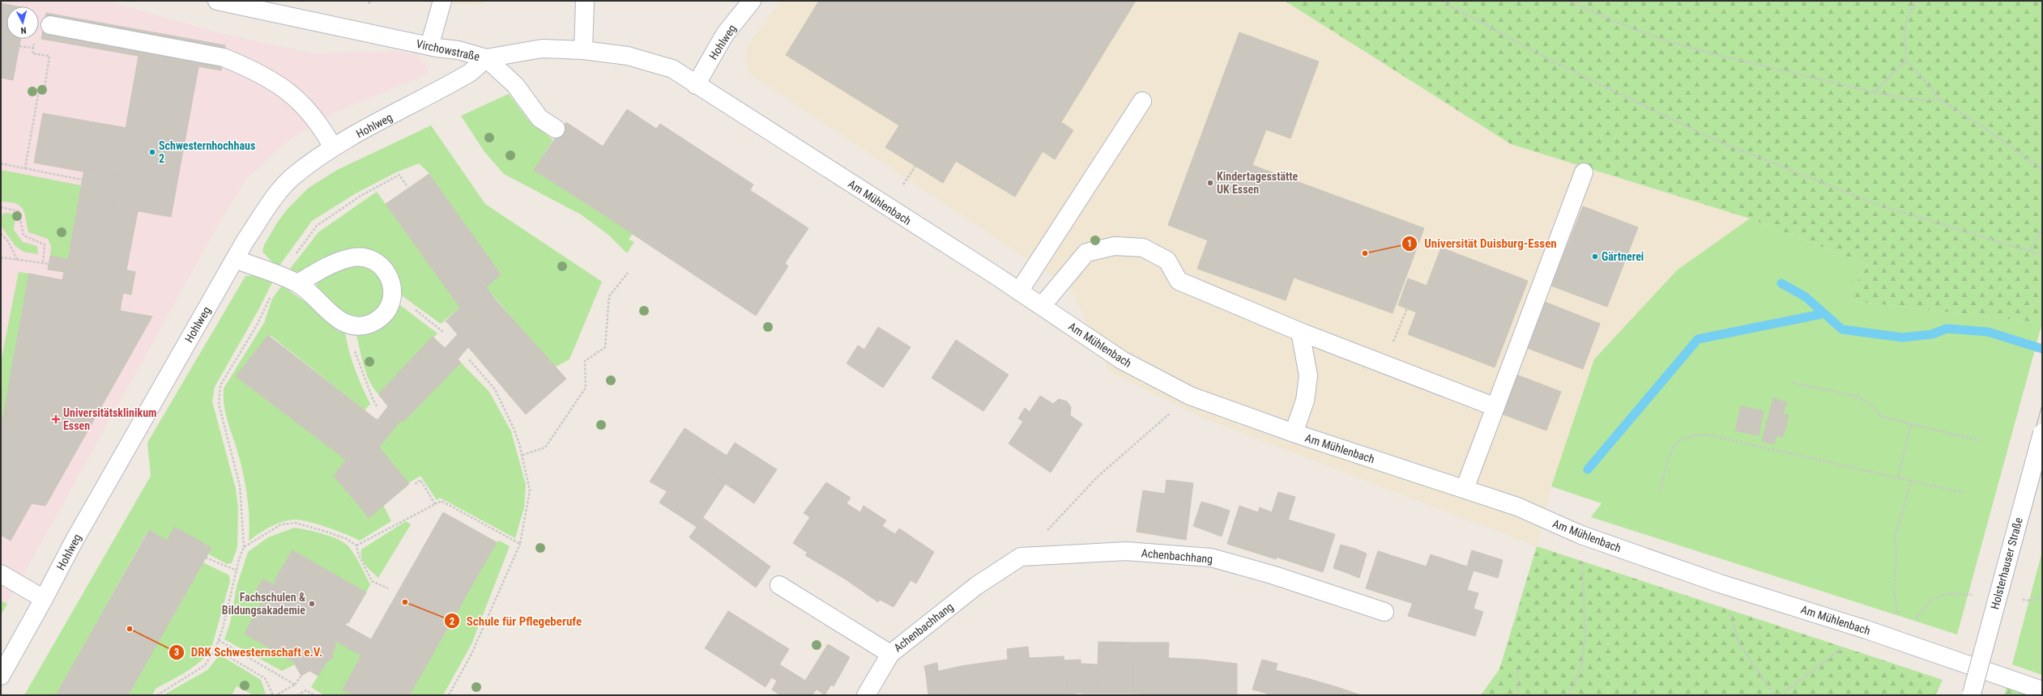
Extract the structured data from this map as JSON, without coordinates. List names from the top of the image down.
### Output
{
  "streets": {
    "street": [
      "Hohlweg",
      "Virchowstraße",
      "Am Mühlenbach",
      "Achenbachhang",
      "Holsterhauser Straße"
    ]
  },
  "crossings": [
    ["Hohlweg", "Virchowstraße"],
    ["Hohlweg", "Am Mühlenbach"],
    ["Virchowstraße", "Am Mühlenbach"]
  ],
  "places": {
    "other": [
      "Schwesternhochhaus 2",
      "Kindertagesstätte UK Essen",
      "Universität Duisburg-Essen",
      "Gärtnerei",
      "Schule für Pflegeberufe",
      "Fachschulen & Bildungsakademie",
      "DRK Schwesternschaft e.V."
    ],
    "health": ["Universitätsklinikum Essen"]
  },
  "north": "bottom"
}
